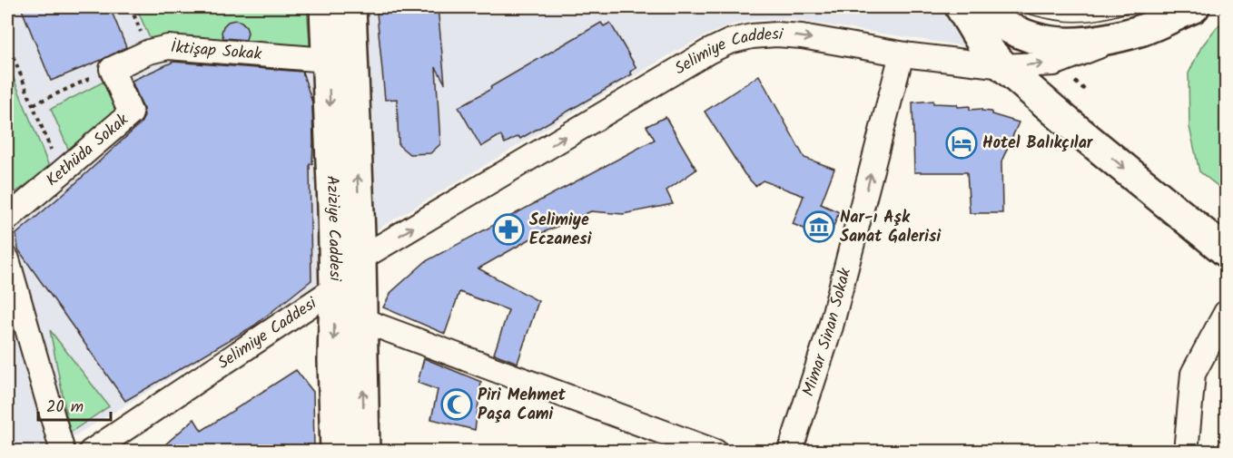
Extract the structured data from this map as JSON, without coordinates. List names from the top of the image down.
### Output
{
  "streets": {
    "main road": ["Aziziye Caddesi"],
    "street": [
      "İktişap Sokak",
      "Selimiye Caddesi",
      "Kethüda Sokak",
      "Mimar Sinan Sokak"
    ]
  },
  "crossings": [
    ["İktişap Sokak", "Kethüda Sokak"],
    ["İktişap Sokak", "Aziziye Caddesi"],
    ["Selimiye Caddesi", "Aziziye Caddesi"],
    ["Selimiye Caddesi", "Mimar Sinan Sokak"]
  ],
  "one_way": ["Selimiye Caddesi", "Mimar Sinan Sokak"],
  "places": {
    "hotel": ["Hotel Balıkçılar"],
    "museum": ["Nar-ı Aşk Sanat Galerisi"],
    "pharmacy": ["Selimiye Eczanesi"],
    "mosque": ["Piri Mehmet Paşa Cami"]
  },
  "scale_bar": "20 m"
}
